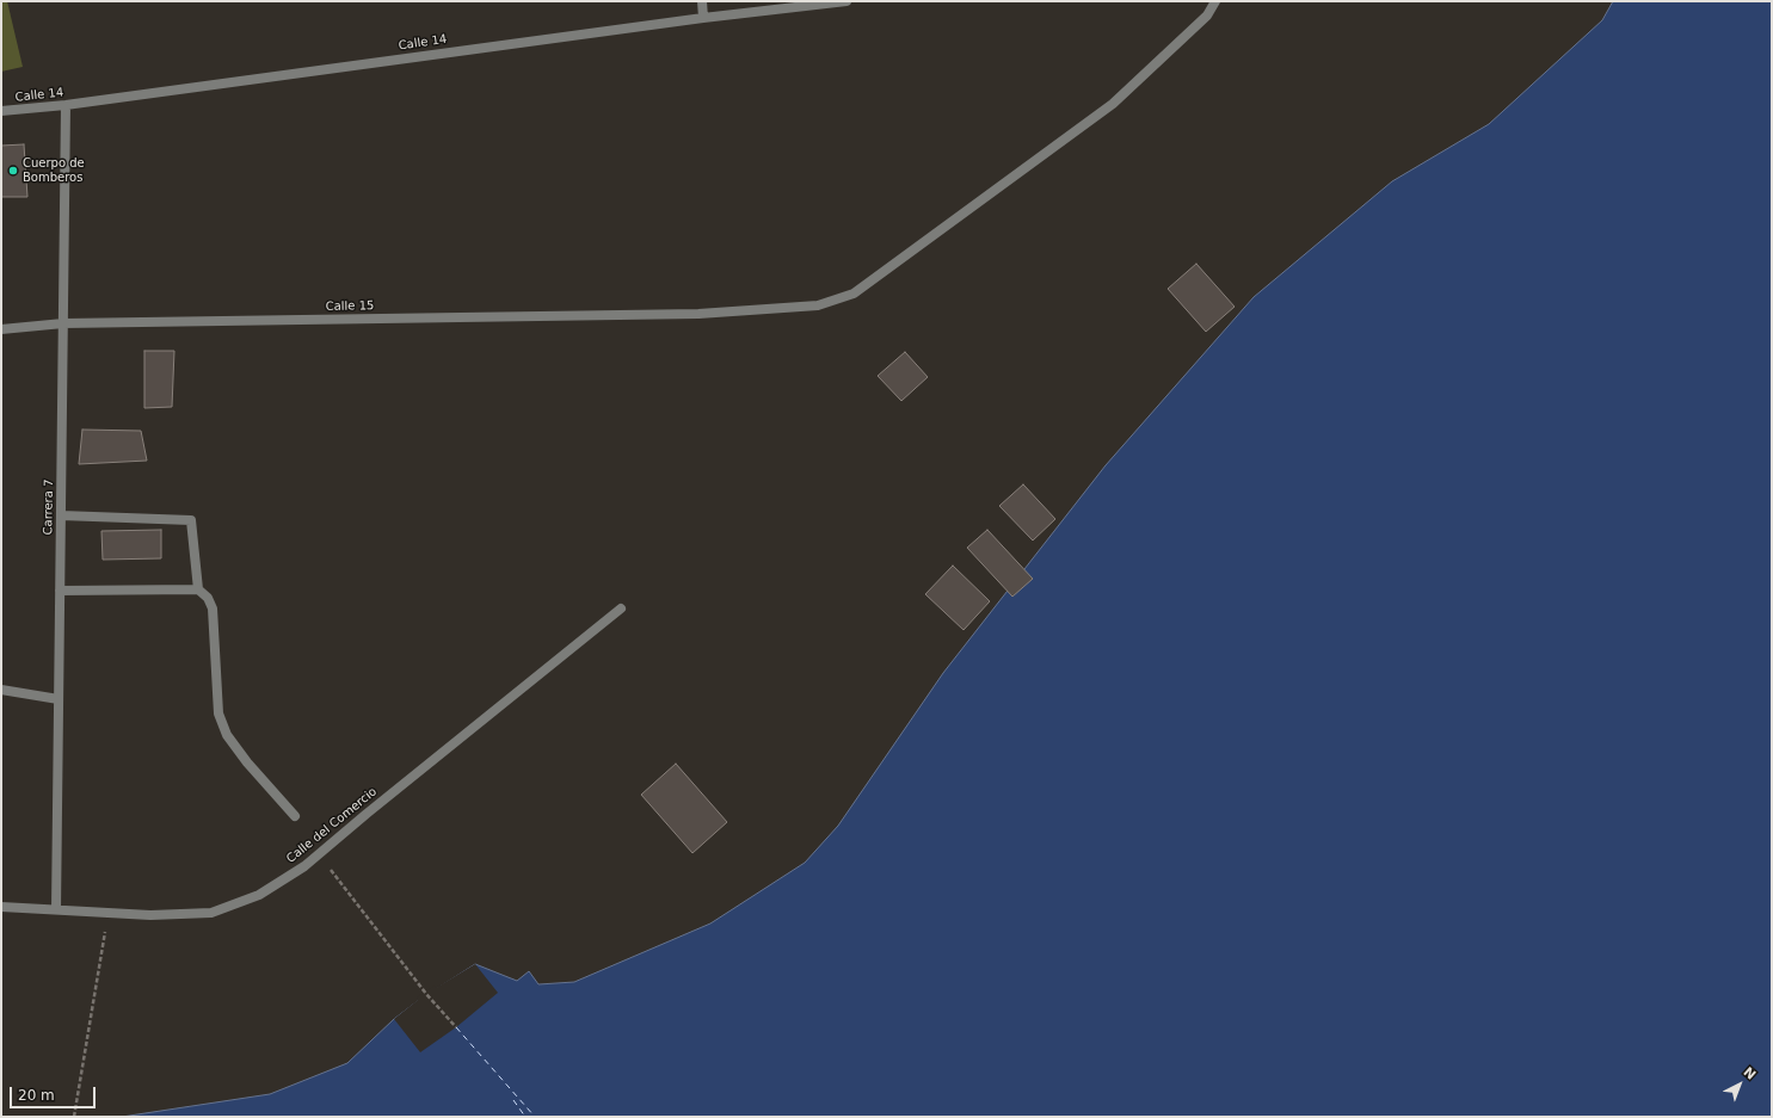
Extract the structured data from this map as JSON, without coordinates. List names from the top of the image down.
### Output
{
  "streets": {
    "street": [
      "Calle 14",
      "Calle 15",
      "Carrera 7",
      "Calle del Comercio"
    ]
  },
  "crossings": [
    ["Calle 14", "Carrera 7"],
    ["Calle 15", "Carrera 7"],
    ["Carrera 7", "Calle del Comercio"]
  ],
  "places": ["Cuerpo de Bomberos"],
  "scale_bar": "20 m",
  "north": "top right"
}
